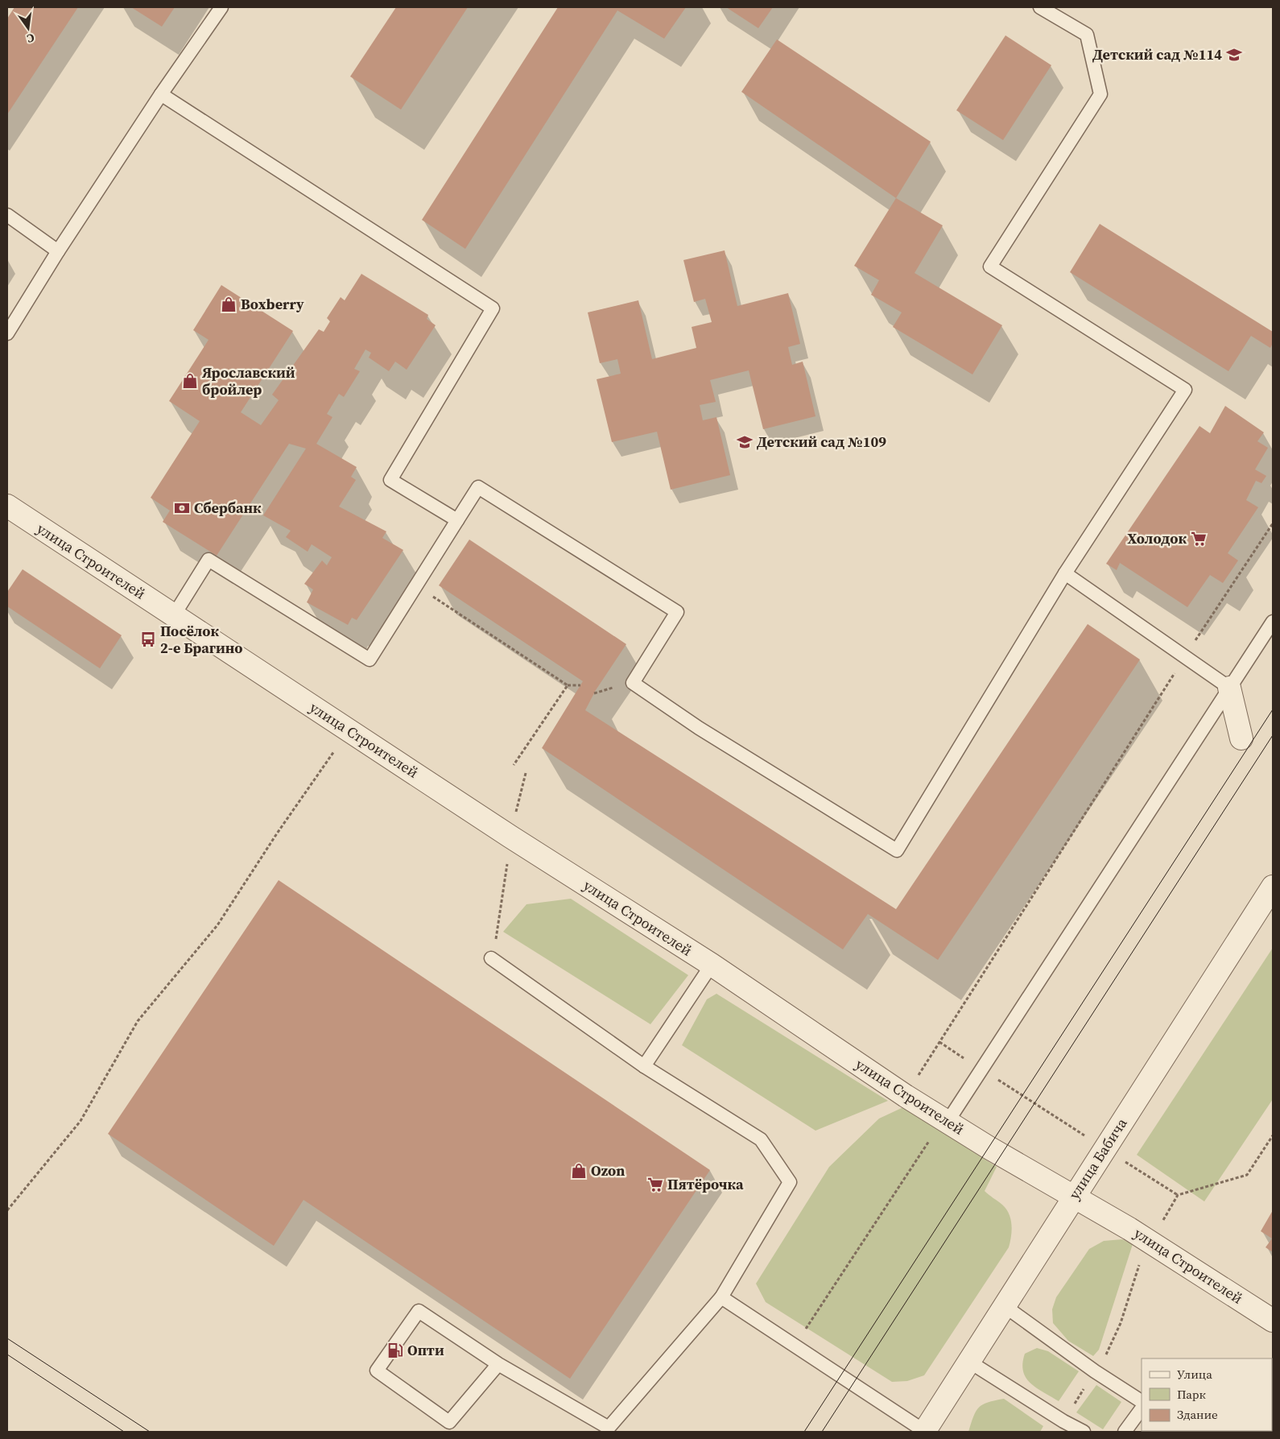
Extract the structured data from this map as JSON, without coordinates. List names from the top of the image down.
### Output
{
  "streets": {
    "street": ["улица Строителей", "улица Бабича"]
  },
  "crossings": [
    ["улица Строителей", "улица Бабича"]
  ],
  "places": {
    "school or university": ["Детский сад №114", "Детский сад №109"],
    "shop": ["Boxberry", "Ярославский бройлер", "Ozon"],
    "bank": ["Сбербанк"],
    "supermarket": ["Холодок", "Пятёрочка"],
    "bus stop": ["Посёлок 2-е Брагино"],
    "fuel station": ["Опти"]
  },
  "legend": ["Улица", "Парк", "Здание"],
  "north": "bottom"
}
